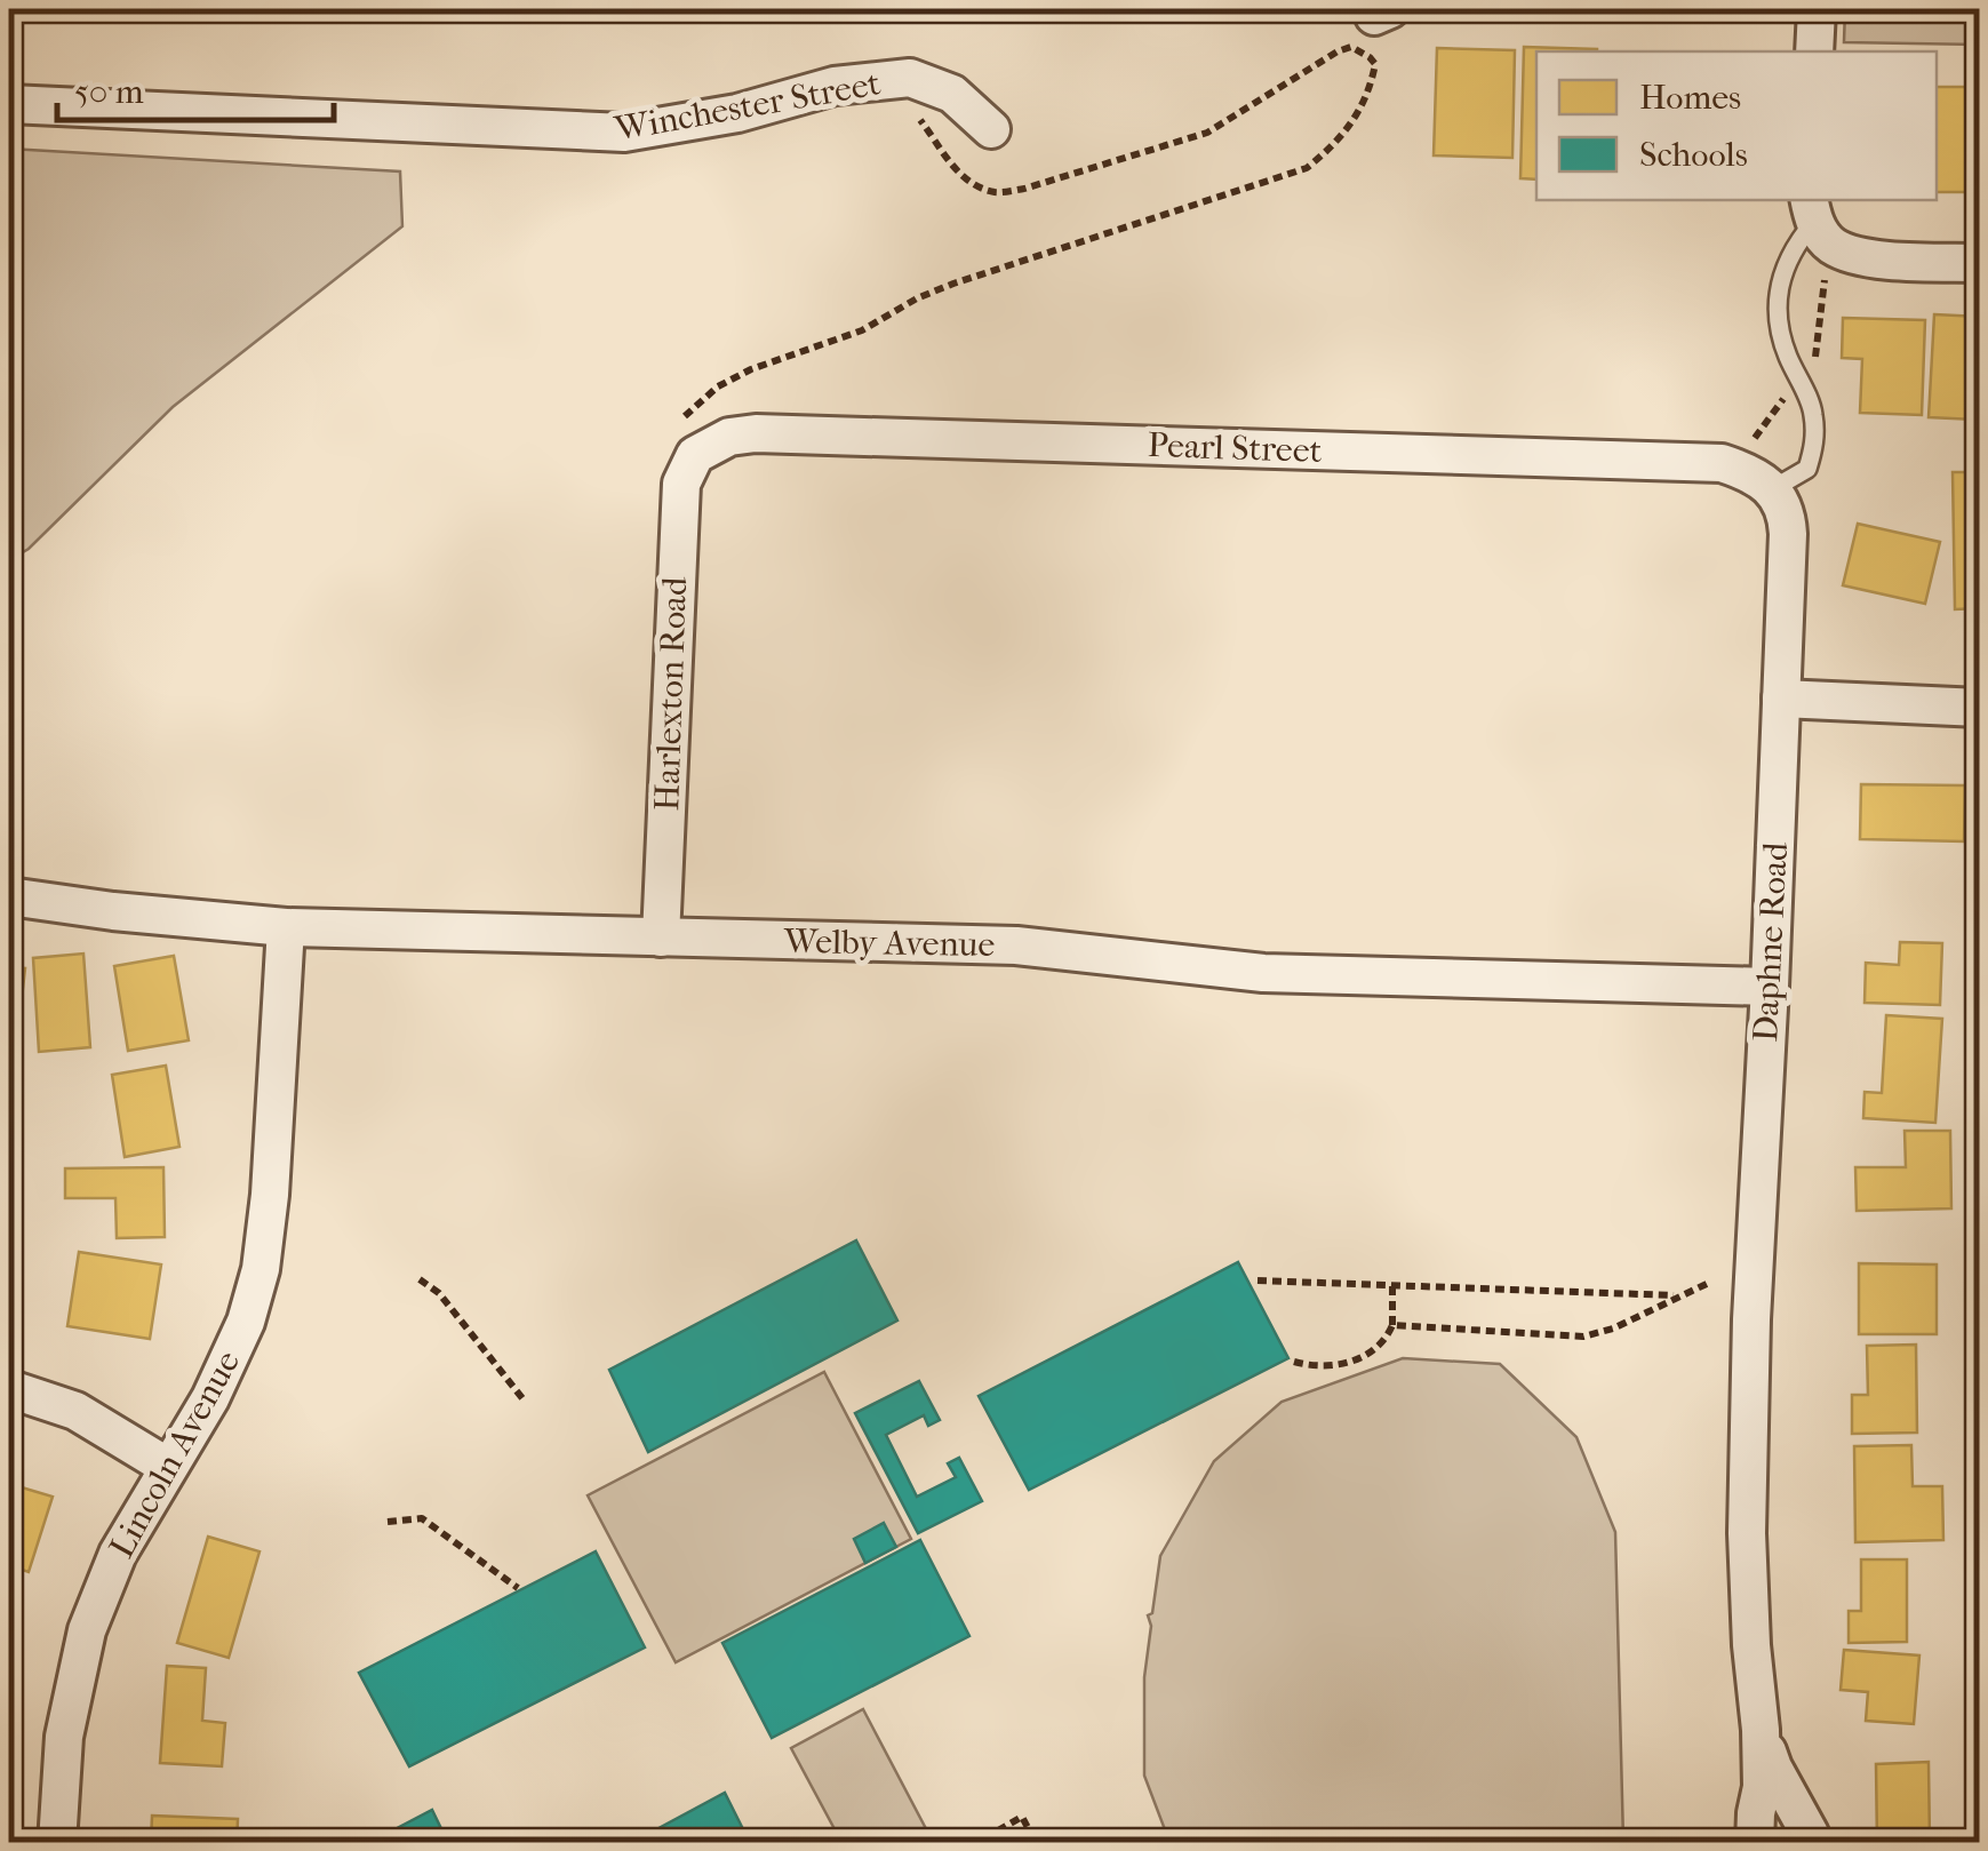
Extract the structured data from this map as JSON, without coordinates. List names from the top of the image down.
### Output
{
  "streets": {
    "street": [
      "Winchester Street",
      "Pearl Street",
      "Harlexton Road",
      "Daphne Road",
      "Welby Avenue",
      "Lincoln Avenue"
    ]
  },
  "crossings": [
    ["Pearl Street", "Harlexton Road"],
    ["Pearl Street", "Daphne Road"],
    ["Harlexton Road", "Welby Avenue"],
    ["Daphne Road", "Welby Avenue"],
    ["Welby Avenue", "Lincoln Avenue"]
  ],
  "legend": ["Homes", "Schools"],
  "scale_bar": "50 m"
}
